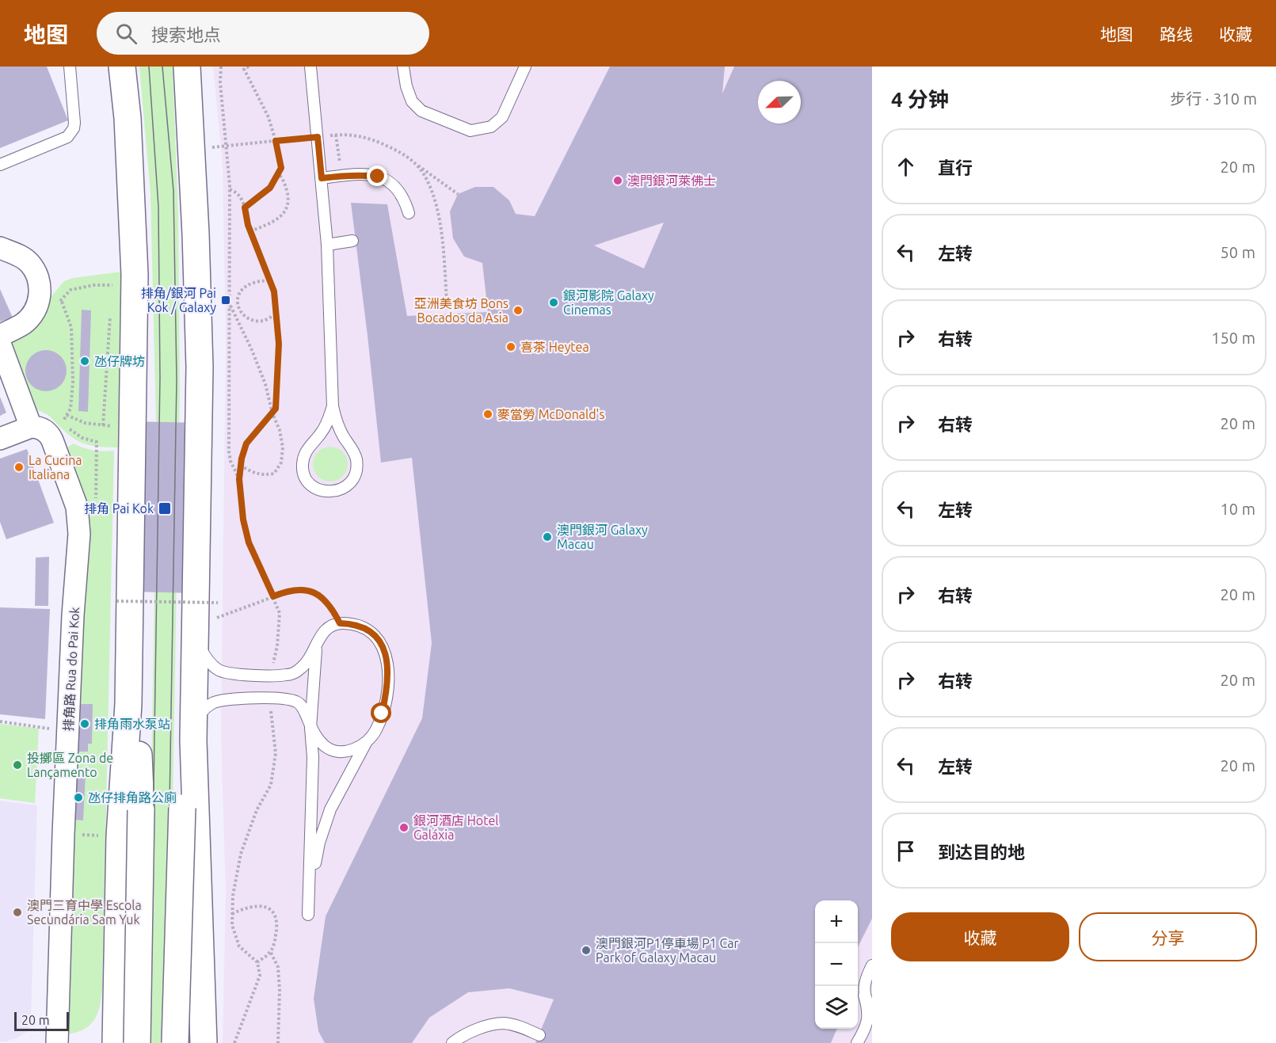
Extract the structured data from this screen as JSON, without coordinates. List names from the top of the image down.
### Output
{
  "streets": {
    "street": ["排角路 Rua do Pai Kok"]
  },
  "places": {
    "other": [
      "澳門銀河萊佛士",
      "銀河影院 Galaxy Cinemas",
      "亞洲美食坊 Bons Bocados da Asia",
      "喜茶 Heytea",
      "氹仔牌坊",
      "麥當勞 McDonald's",
      "La Cucina Italiana",
      "澳門銀河 Galaxy Macau",
      "排角雨水泵站",
      "投擲區 Zona de Lançamento",
      "氹仔排角路公廁",
      "銀河酒店 Hotel Galáxia",
      "澳門三育中學 Escola Secundária Sam Yuk",
      "澳門銀河P1停車場 P1 Car Park of Galaxy Macau"
    ],
    "transit": ["排角/銀河 Pai Kok / Galaxy", "排角 Pai Kok"]
  },
  "scale_bar": "20 m",
  "north": "bottom left",
  "page": {
    "header": "地图",
    "search": "搜索地点",
    "nav": ["地图", "路线", "收藏"],
    "heading": ["4 分钟", "步行 · 310 m"],
    "list": [
      ["直行", "20 m"],
      ["左转", "50 m"],
      ["右转", "150 m"],
      ["右转", "20 m"],
      ["左转", "10 m"],
      ["右转", "20 m"],
      ["右转", "20 m"],
      ["左转", "20 m"],
      "到达目的地"
    ],
    "buttons": ["收藏", "分享"],
    "map_buttons": ["+", "−"],
    "scale": "20 m"
  }
}
